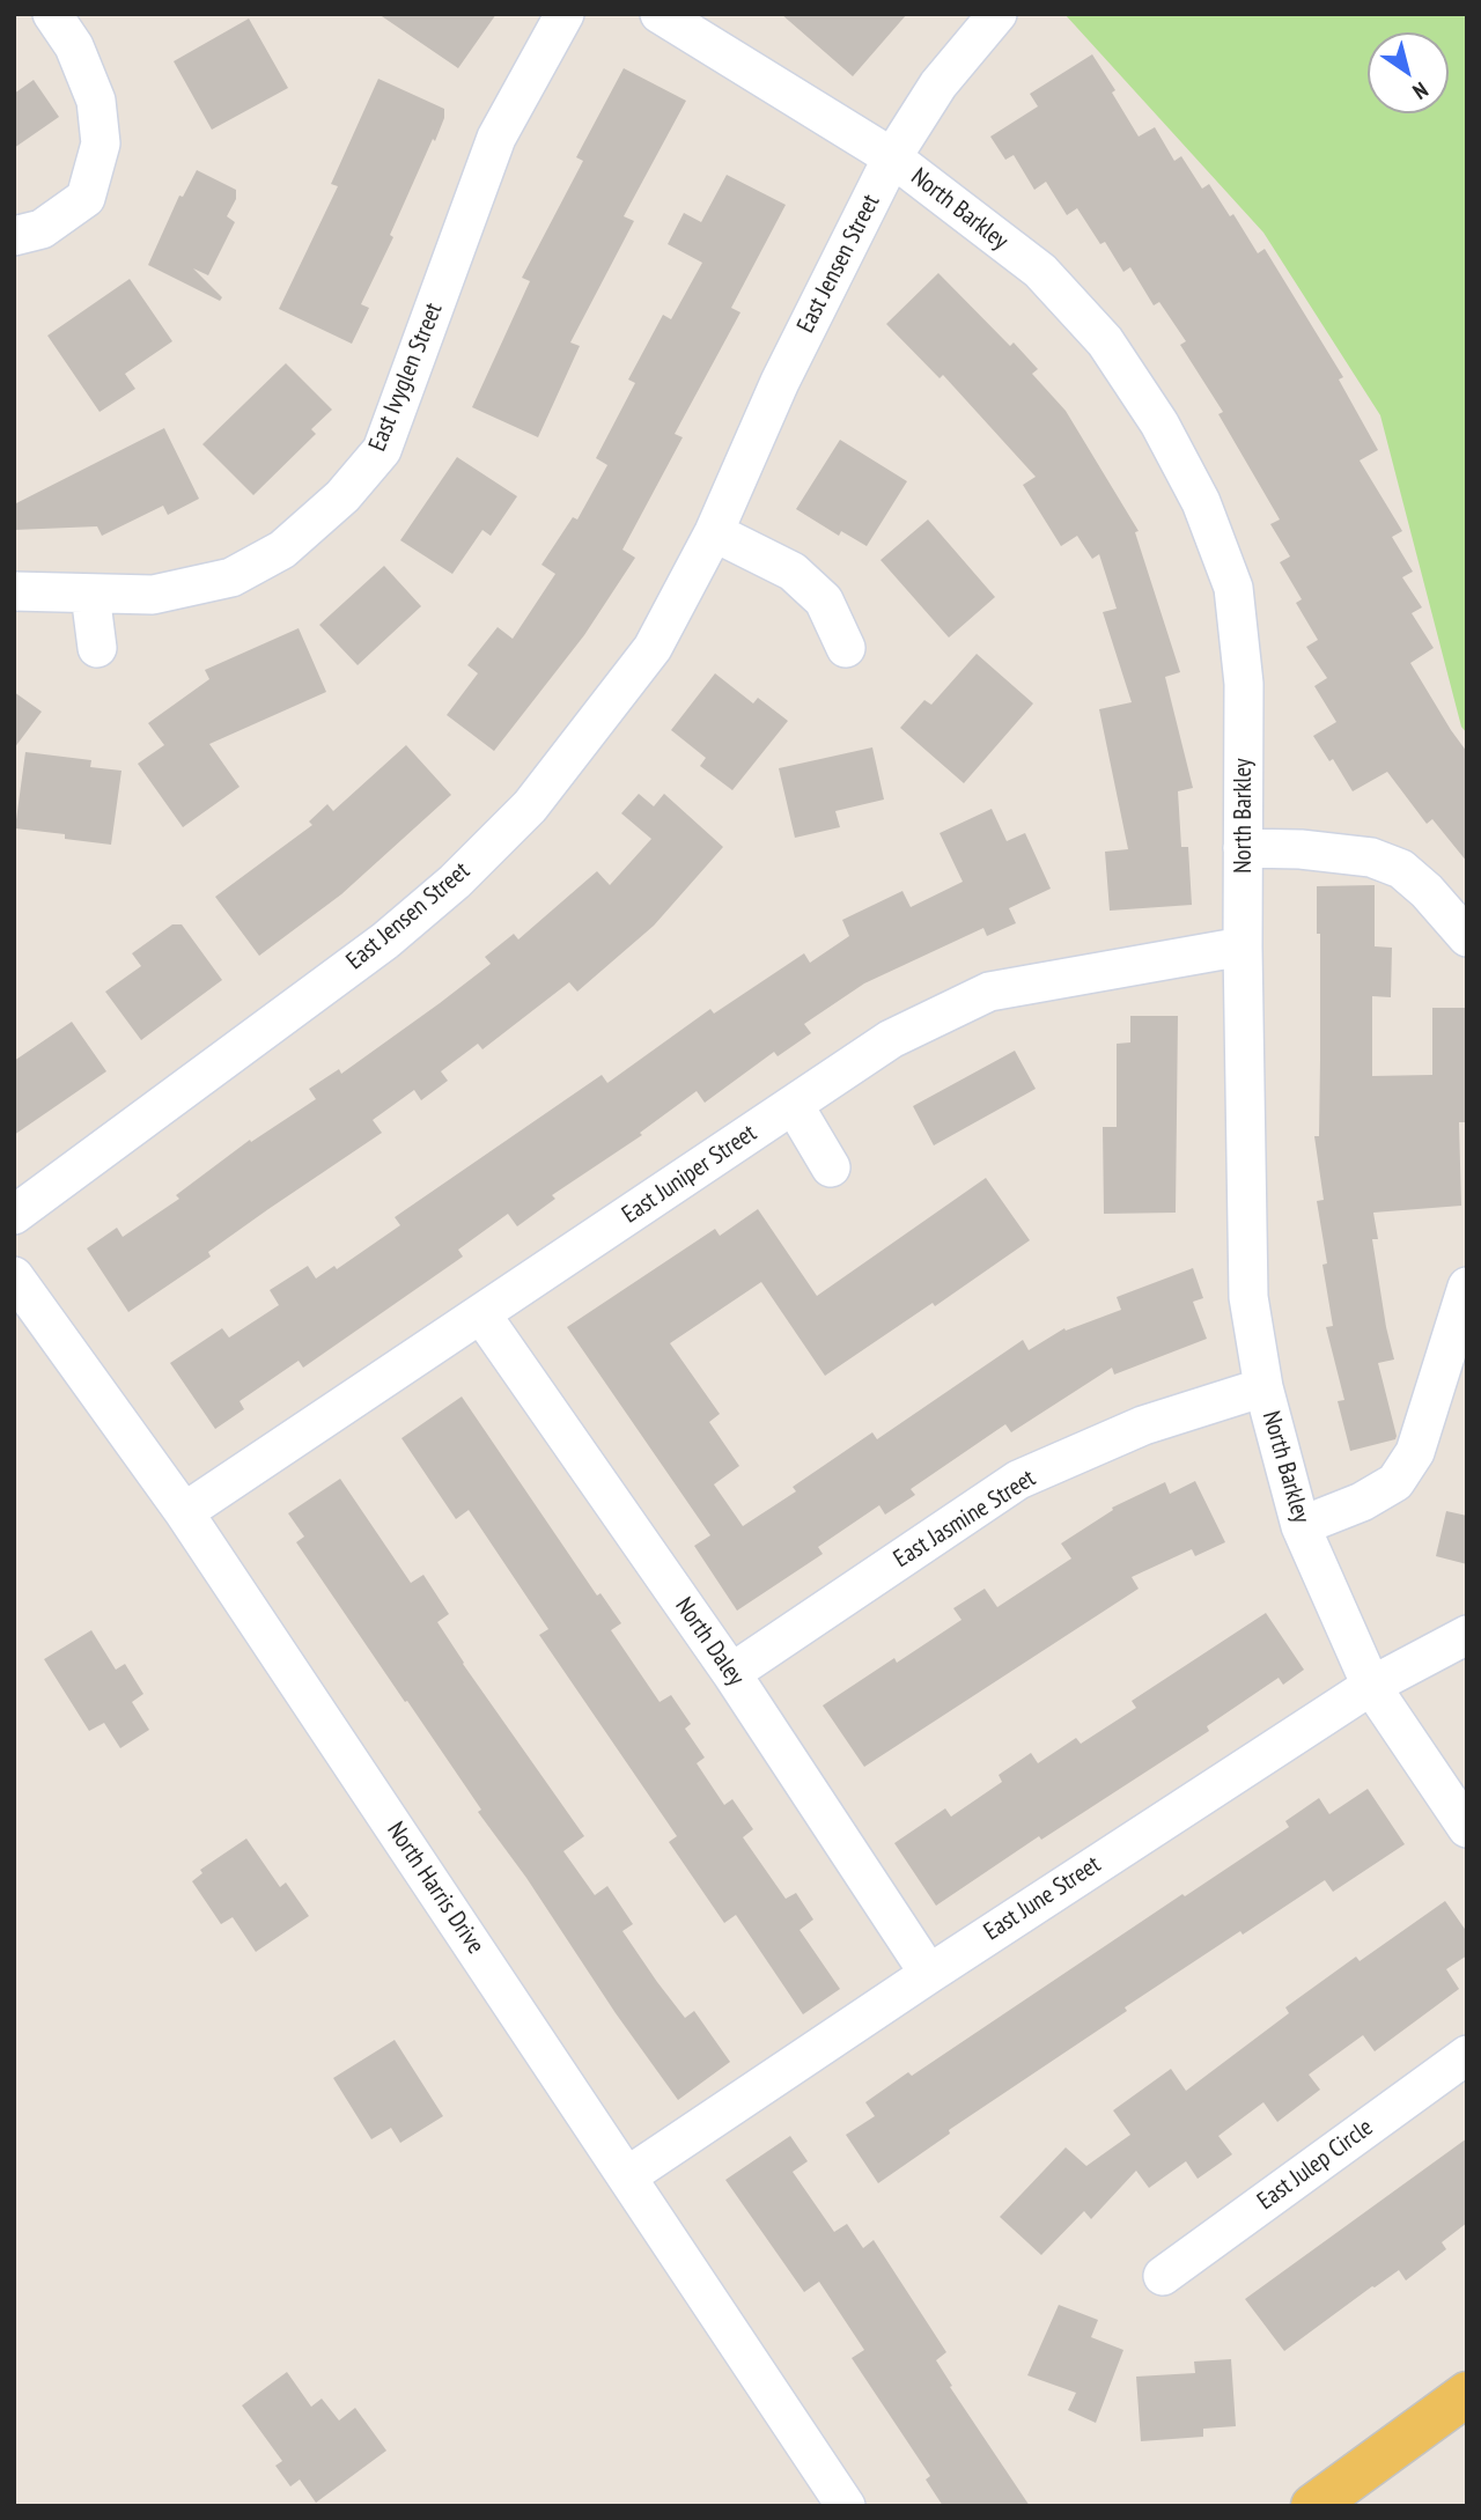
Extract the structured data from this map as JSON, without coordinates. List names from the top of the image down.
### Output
{
  "streets": {
    "street": [
      "North Barkley",
      "East Jensen Street",
      "East Ivyglen Street",
      "East Juniper Street",
      "East Jasmine Street",
      "North Daley",
      "North Harris Drive",
      "East June Street",
      "East Julep Circle"
    ]
  },
  "crossings": [
    ["North Barkley", "East Jensen Street"],
    ["North Barkley", "East Juniper Street"],
    ["North Barkley", "East Jasmine Street"],
    ["North Barkley", "East June Street"],
    ["East Juniper Street", "North Daley"],
    ["East Juniper Street", "North Harris Drive"],
    ["East Jasmine Street", "North Daley"],
    ["North Daley", "East June Street"],
    ["North Harris Drive", "East June Street"]
  ],
  "north": "bottom right"
}
